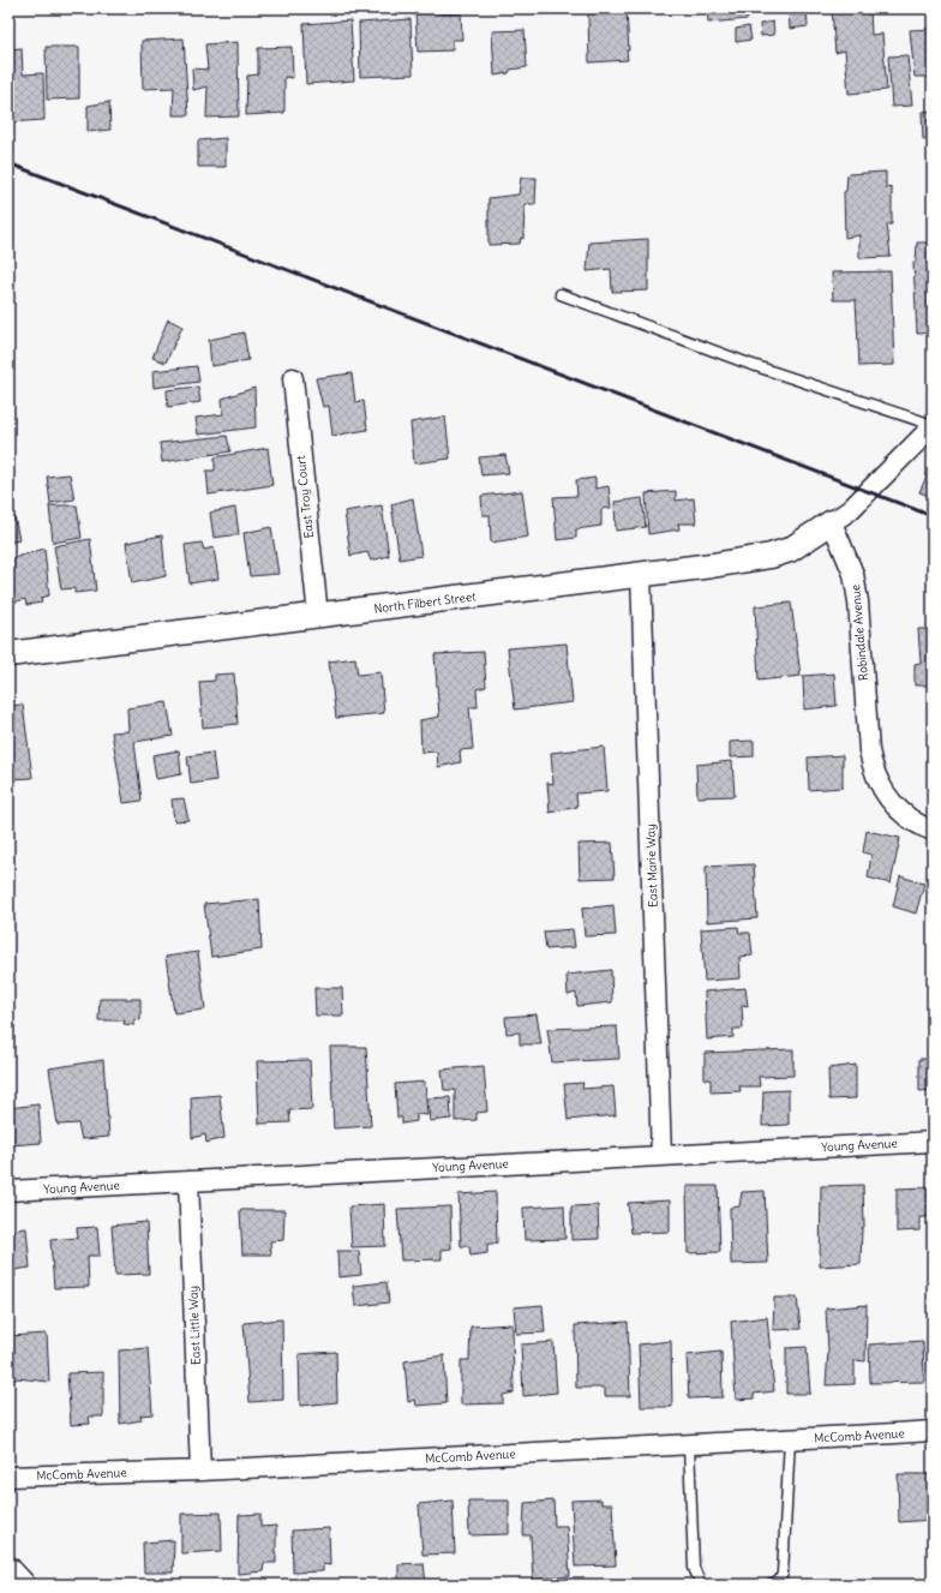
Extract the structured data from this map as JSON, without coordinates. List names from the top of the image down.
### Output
{
  "streets": {
    "street": [
      "East Troy Court",
      "North Filbert Street",
      "Robindale Avenue",
      "East Marie Way",
      "Young Avenue",
      "East Little Way",
      "McComb Avenue"
    ]
  },
  "crossings": [
    ["East Troy Court", "North Filbert Street"],
    ["North Filbert Street", "Robindale Avenue"],
    ["North Filbert Street", "East Marie Way"],
    ["East Marie Way", "Young Avenue"],
    ["Young Avenue", "East Little Way"],
    ["East Little Way", "McComb Avenue"]
  ]
}
